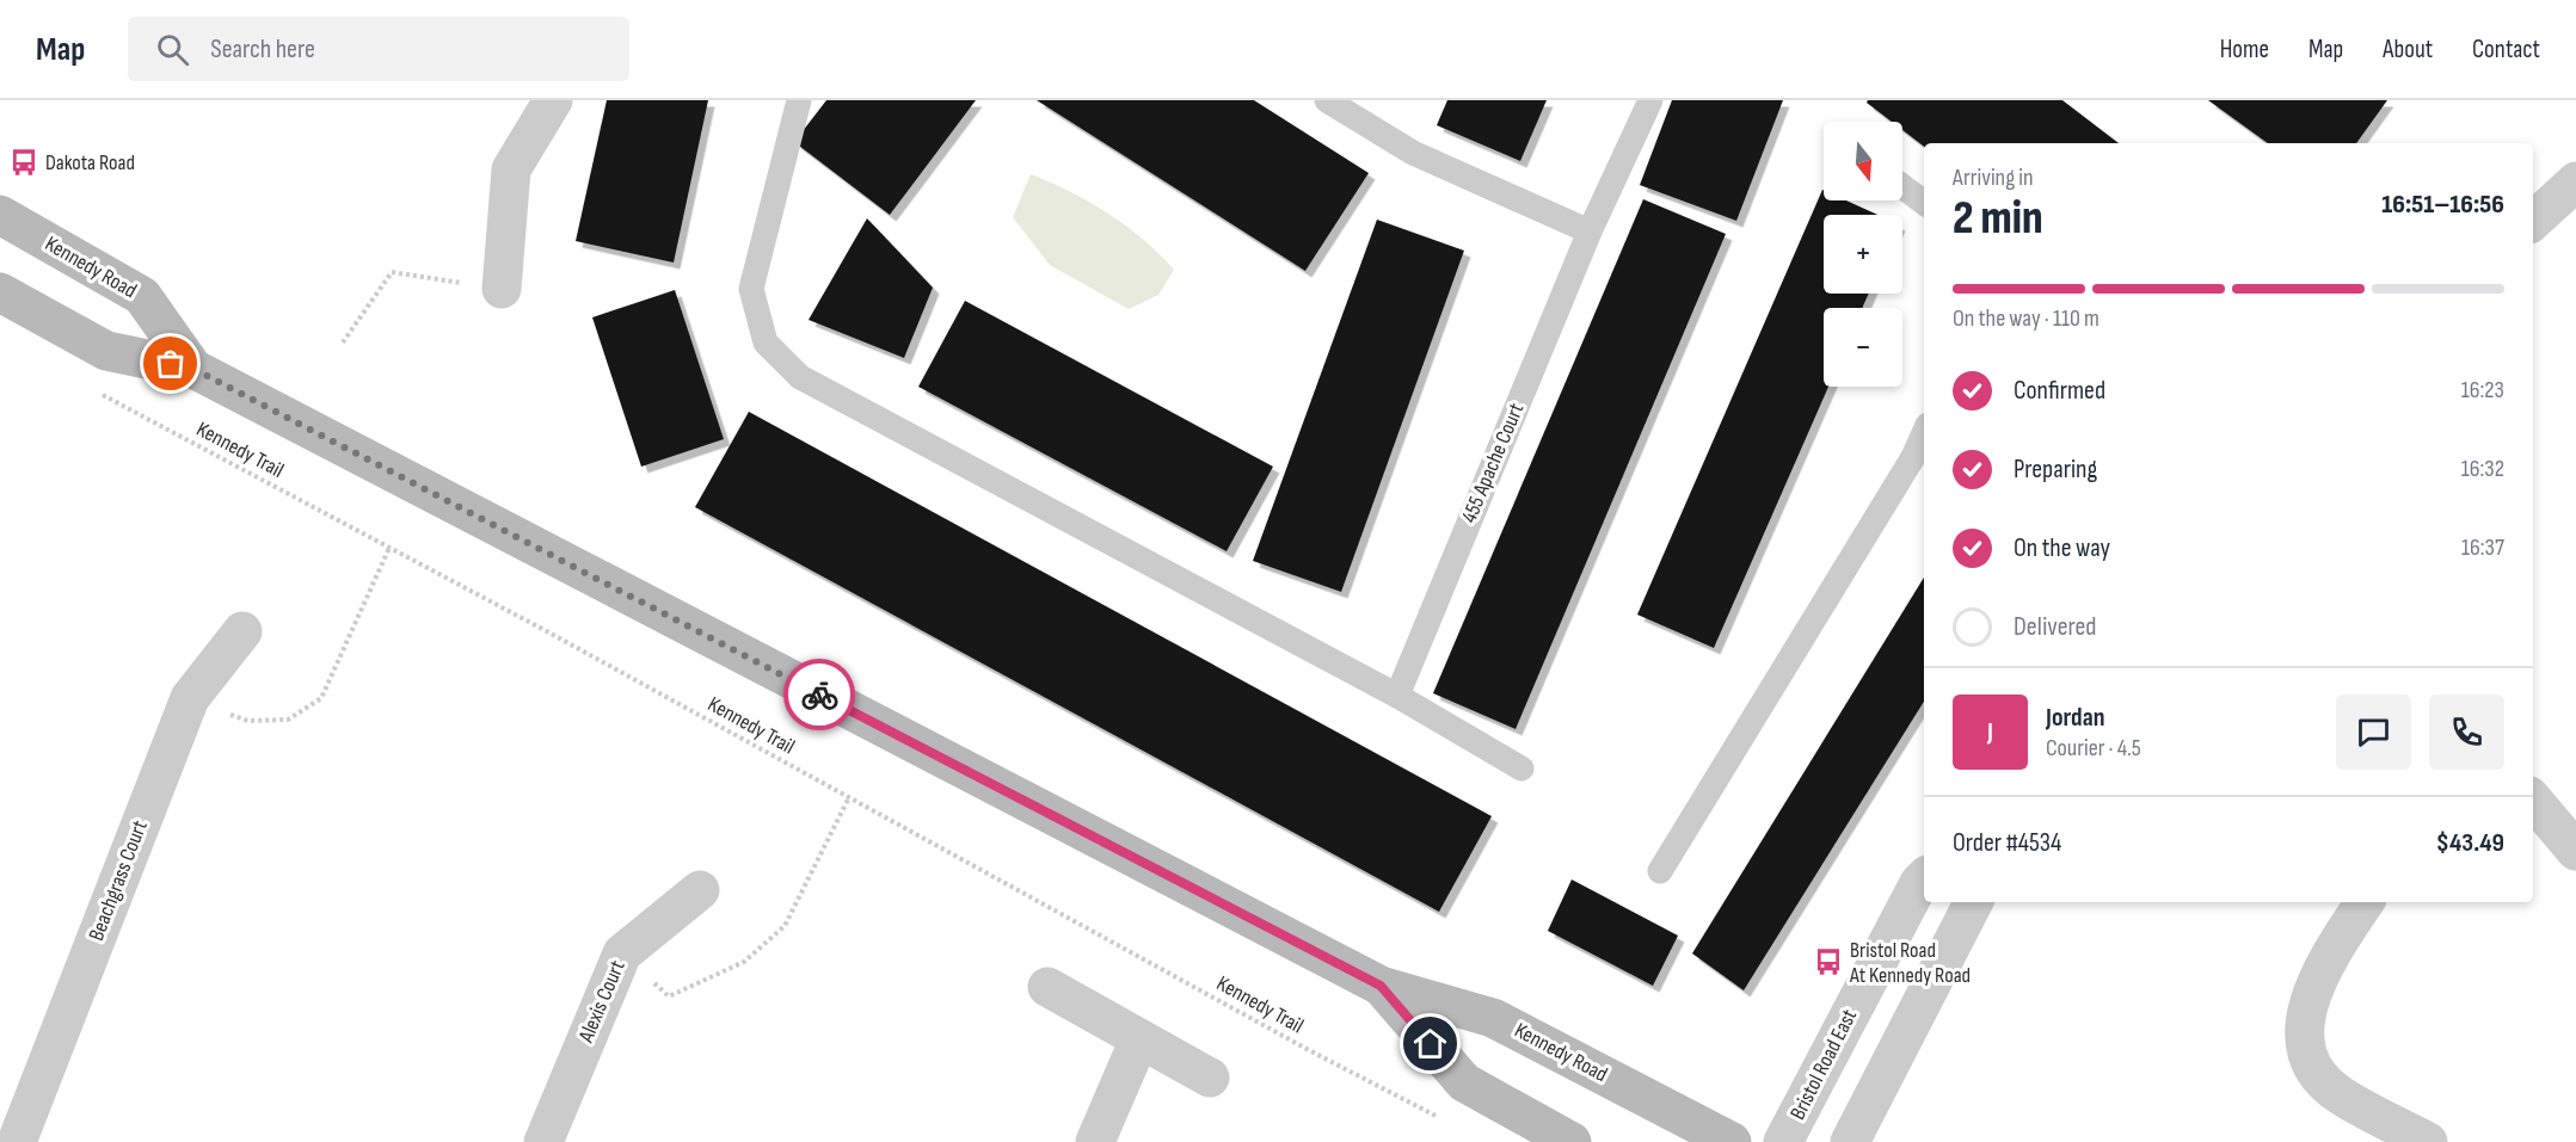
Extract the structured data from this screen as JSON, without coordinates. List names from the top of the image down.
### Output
{
  "streets": {
    "main road": ["Kennedy Road"],
    "street": ["Beachgrass Court", "Alexis Court", "Bristol Road East"],
    "lane": ["455 Apache Court"],
    "path": ["Kennedy Trail"]
  },
  "places": {
    "bus stop": ["Dakota Road", "Bristol Road At Kennedy Road"]
  },
  "north": "bottom",
  "page": {
    "header": "Map",
    "search": "Search here",
    "nav": [
      "Home",
      "Map",
      "About",
      "Contact"
    ],
    "map_buttons": ["+", "−"],
    "heading": ["2 min", "Arriving in", "16:51–16:56"],
    "panel": [
      "Jordan",
      "Courier · 4.5",
      "Order #4534",
      "$43.49"
    ],
    "bar": "On the way · 110 m",
    "list": [
      ["Confirmed", "16:23"],
      ["Preparing", "16:32"],
      ["On the way", "16:37"],
      "Delivered"
    ],
    "round": "J"
  }
}
